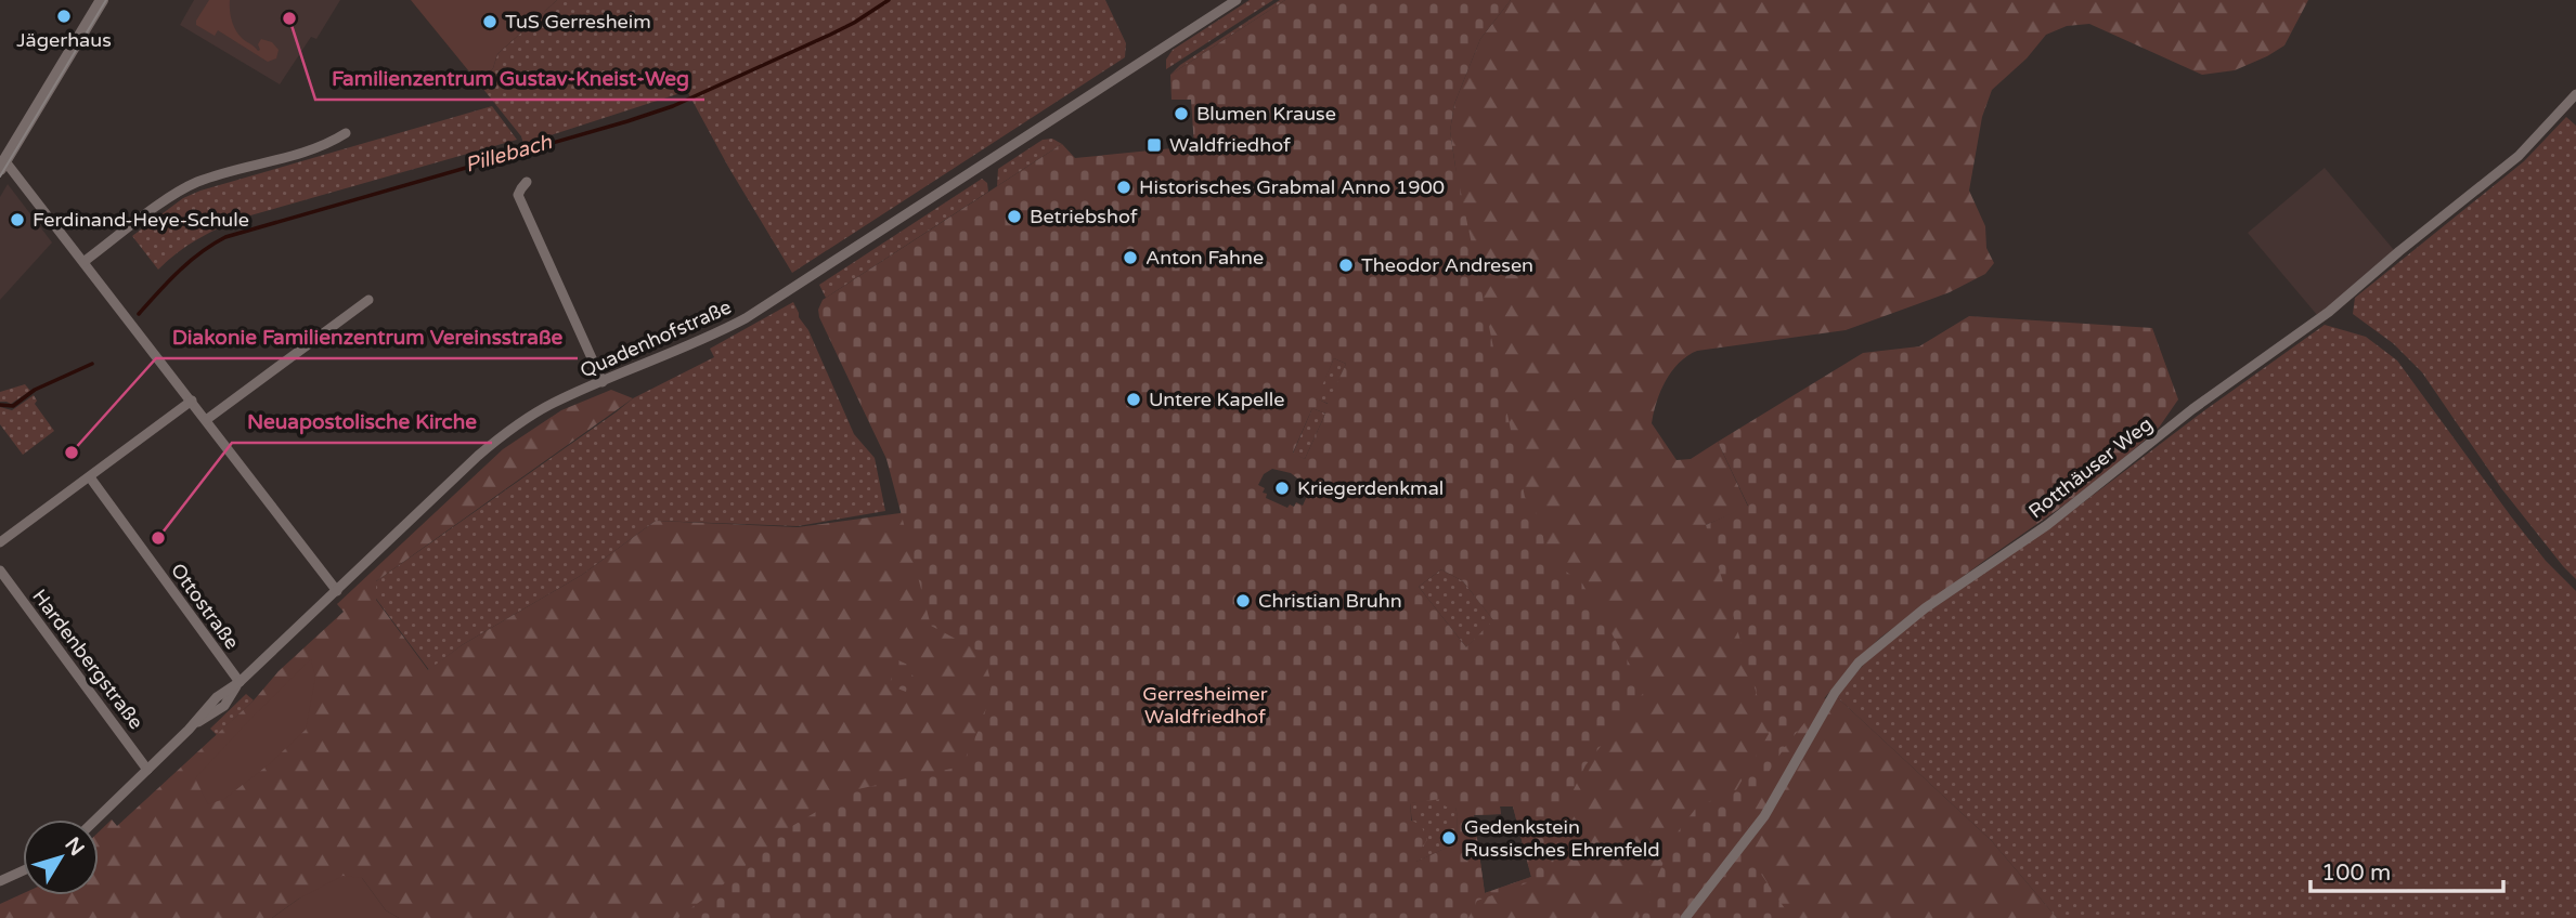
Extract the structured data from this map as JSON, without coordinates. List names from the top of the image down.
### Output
{
  "streets": {
    "street": [
      "Quadenhofstraße",
      "Rotthäuser Weg",
      "Ottostraße",
      "Hardenbergstraße"
    ]
  },
  "crossings": [
    ["Quadenhofstraße", "Ottostraße"],
    ["Quadenhofstraße", "Hardenbergstraße"]
  ],
  "water": ["Pillebach"],
  "parks": ["Gerresheimer Waldfriedhof"],
  "places": {
    "other": [
      "Jägerhaus",
      "Familienzentrum Gustav-Kneist-Weg",
      "TuS Gerresheim",
      "Blumen Krause",
      "Historisches Grabmal Anno 1900",
      "Betriebshof",
      "Ferdinand-Heye-Schule",
      "Anton Fahne",
      "Theodor Andresen",
      "Untere Kapelle",
      "Diakonie Familienzentrum Vereinsstraße",
      "Kriegerdenkmal",
      "Neuapostolische Kirche",
      "Christian Bruhn",
      "Gedenkstein Russisches Ehrenfeld"
    ],
    "transit": ["Waldfriedhof"]
  },
  "scale_bar": "100 m",
  "north": "top right"
}
